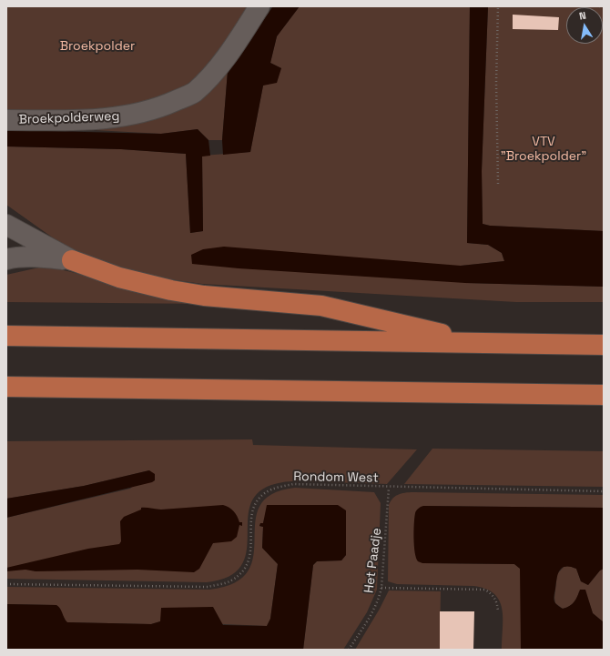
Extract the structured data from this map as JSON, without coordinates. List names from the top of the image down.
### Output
{
  "streets": {
    "street": ["Broekpolderweg"],
    "path": ["Rondom West", "Het Paadje"]
  },
  "crossings": [
    ["Rondom West", "Het Paadje"]
  ],
  "parks": ["Broekpolder", "VTV \"Broekpolder\""],
  "north": "top"
}
